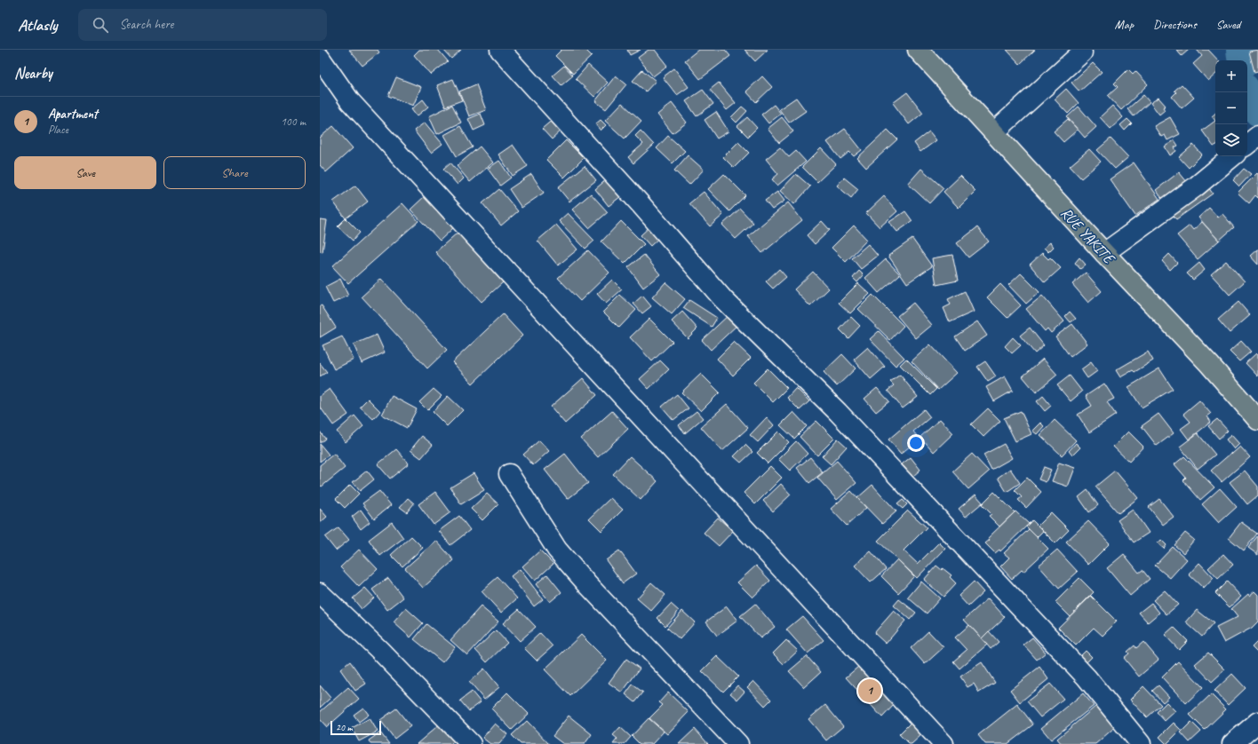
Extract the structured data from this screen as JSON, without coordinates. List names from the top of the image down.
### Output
{
  "streets": {
    "main road": ["RUE YAKITE"]
  },
  "scale_bar": "20 m",
  "page": {
    "header": "Atlasly",
    "search": "Search here",
    "nav": ["Map", "Directions", "Saved"],
    "heading": "Nearby",
    "map_buttons": ["+", "−"],
    "list": [
      {
        "mark": "1",
        "name": "Apartment",
        "note": "Place",
        "value": "100 m"
      }
    ],
    "buttons": ["Save", "Share"],
    "pins": "1",
    "scale": "20 m"
  }
}
